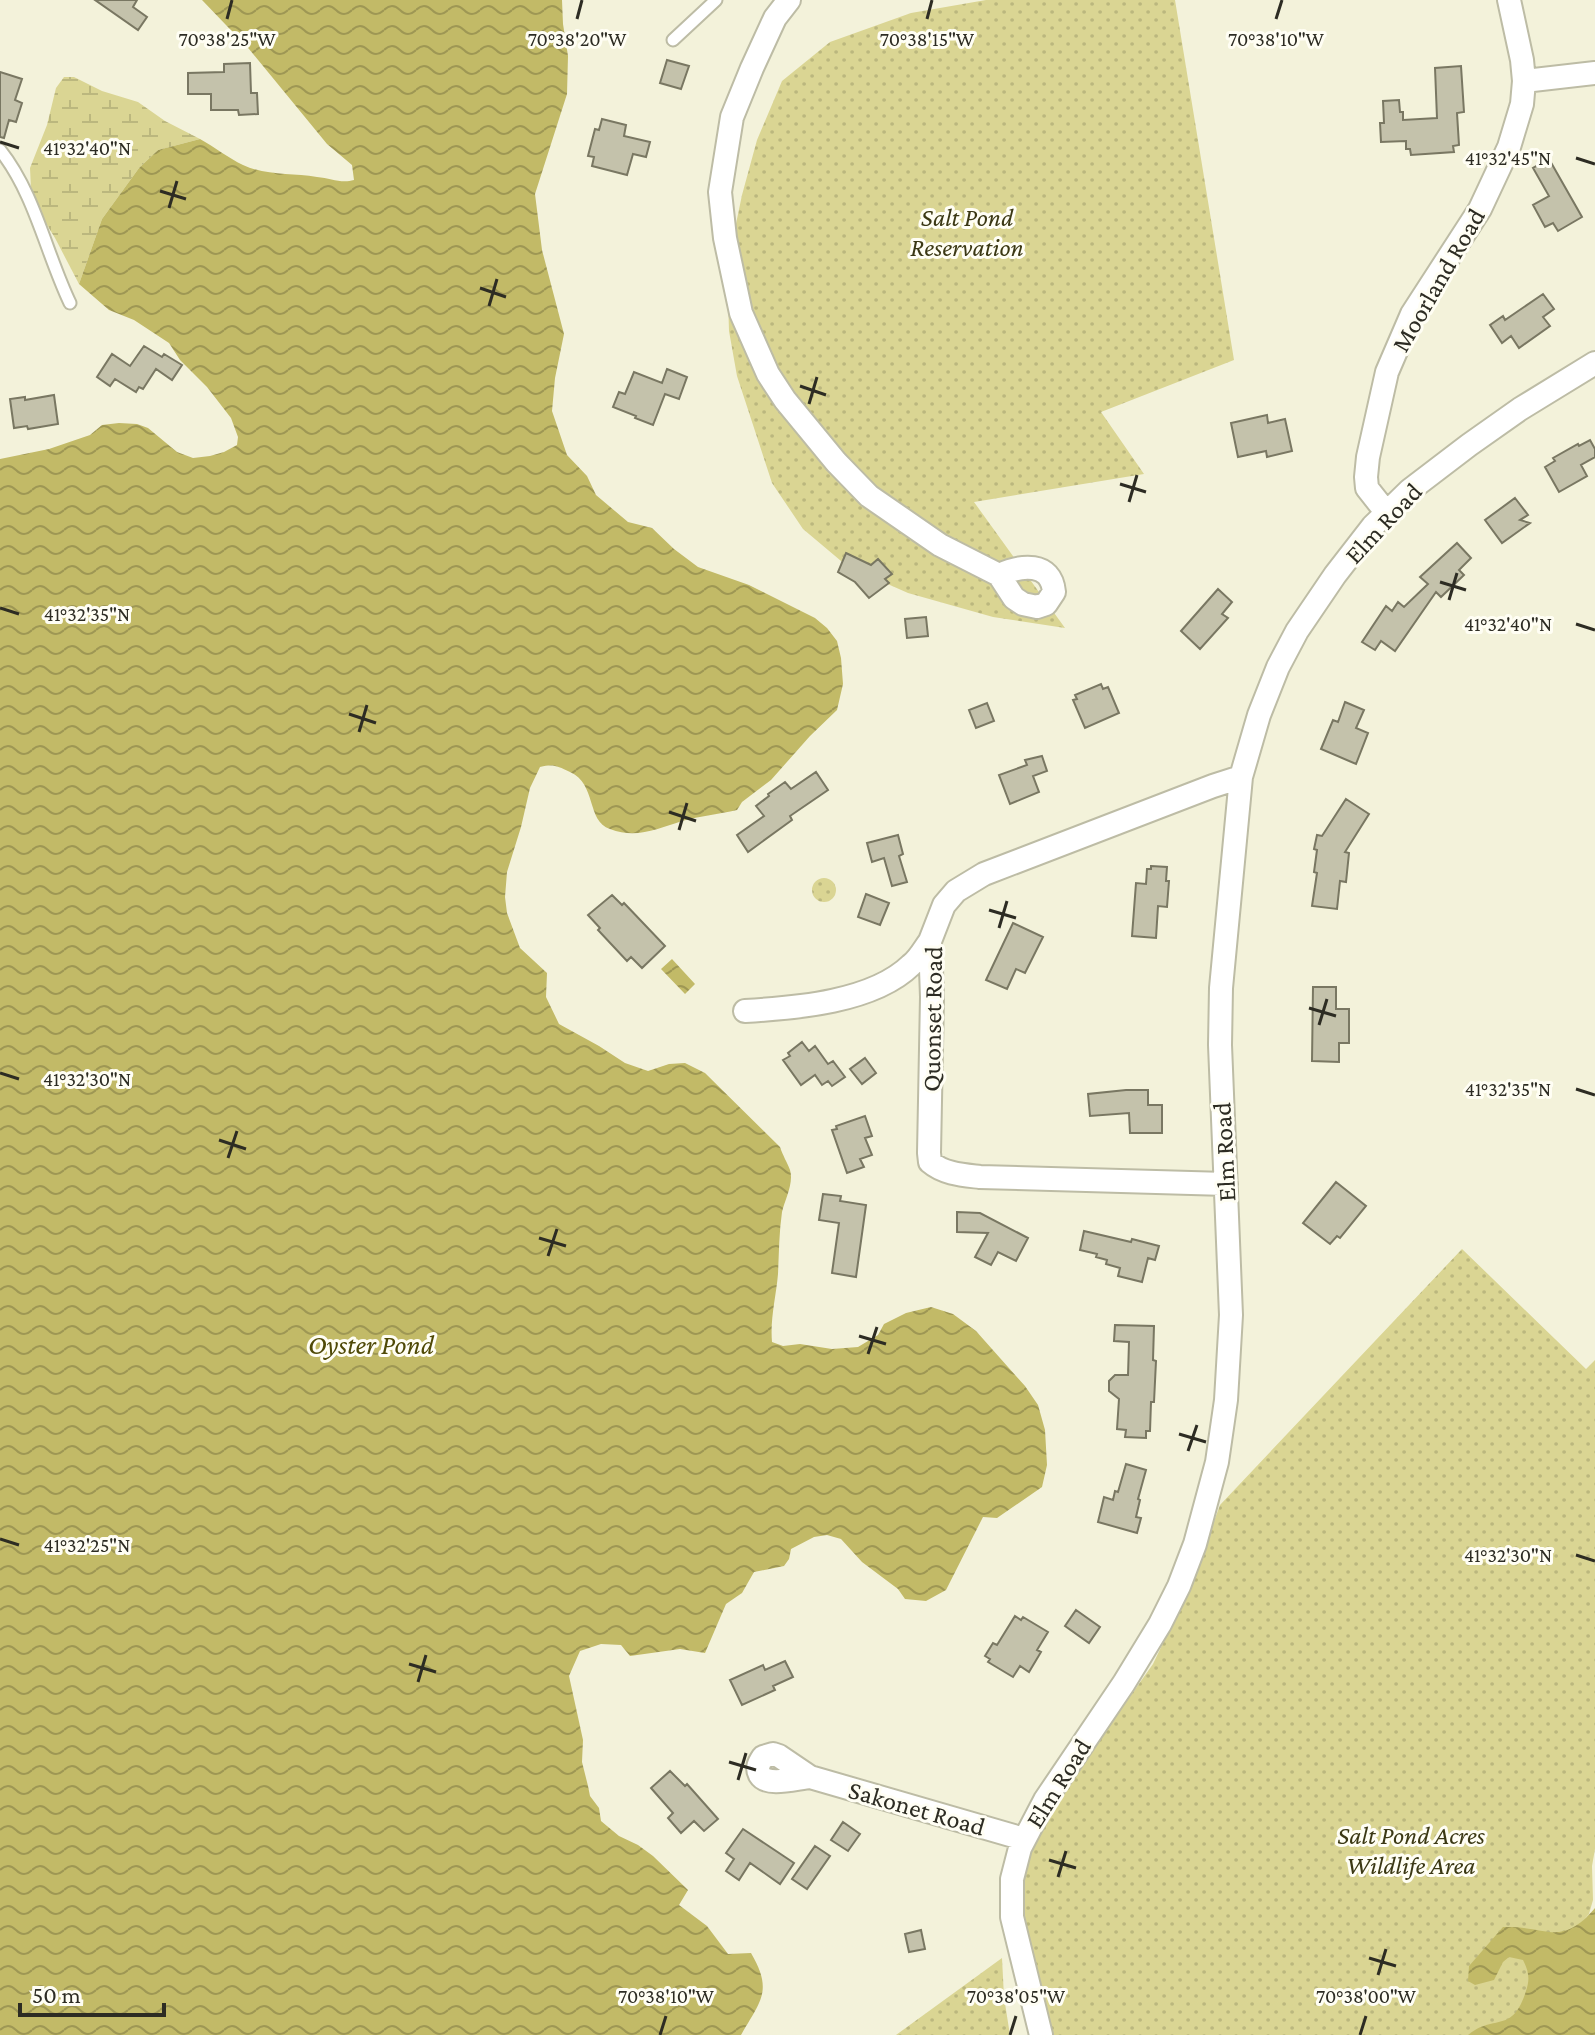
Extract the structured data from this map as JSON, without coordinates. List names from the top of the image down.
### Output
{
  "streets": {
    "street": [
      "Moorland Road",
      "Elm Road",
      "Quonset Road",
      "Sakonet Road"
    ]
  },
  "crossings": [
    ["Moorland Road", "Elm Road"],
    ["Elm Road", "Quonset Road"],
    ["Elm Road", "Sakonet Road"]
  ],
  "water": ["Oyster Pond"],
  "parks": ["Salt Pond Reservation", "Salt Pond Acres Wildlife Area"],
  "scale_bar": "50 m",
  "coordinates": [
    "70°38'25\"W",
    "70°38'20\"W",
    "70°38'15\"W",
    "70°38'10\"W",
    "41°32'40\"N",
    "41°32'45\"N",
    "41°32'35\"N",
    "41°32'30\"N",
    "41°32'25\"N",
    "70°38'05\"W",
    "70°38'00\"W"
  ]
}
